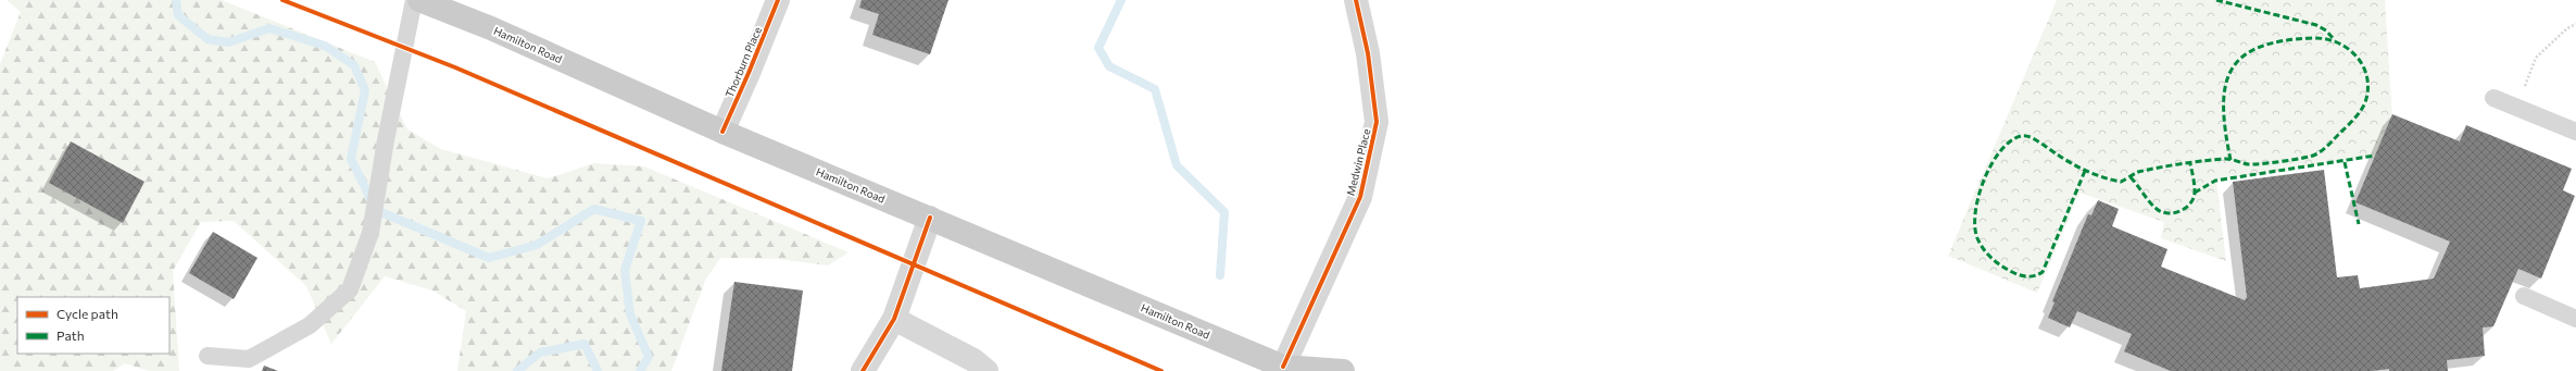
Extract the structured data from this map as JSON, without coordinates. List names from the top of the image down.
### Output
{
  "streets": {
    "main road": ["Hamilton Road"],
    "street": ["Thorburn Place", "Medwin Place"]
  },
  "crossings": [
    ["Hamilton Road", "Thorburn Place"],
    ["Hamilton Road", "Medwin Place"]
  ],
  "legend": ["Cycle path", "Path"]
}
